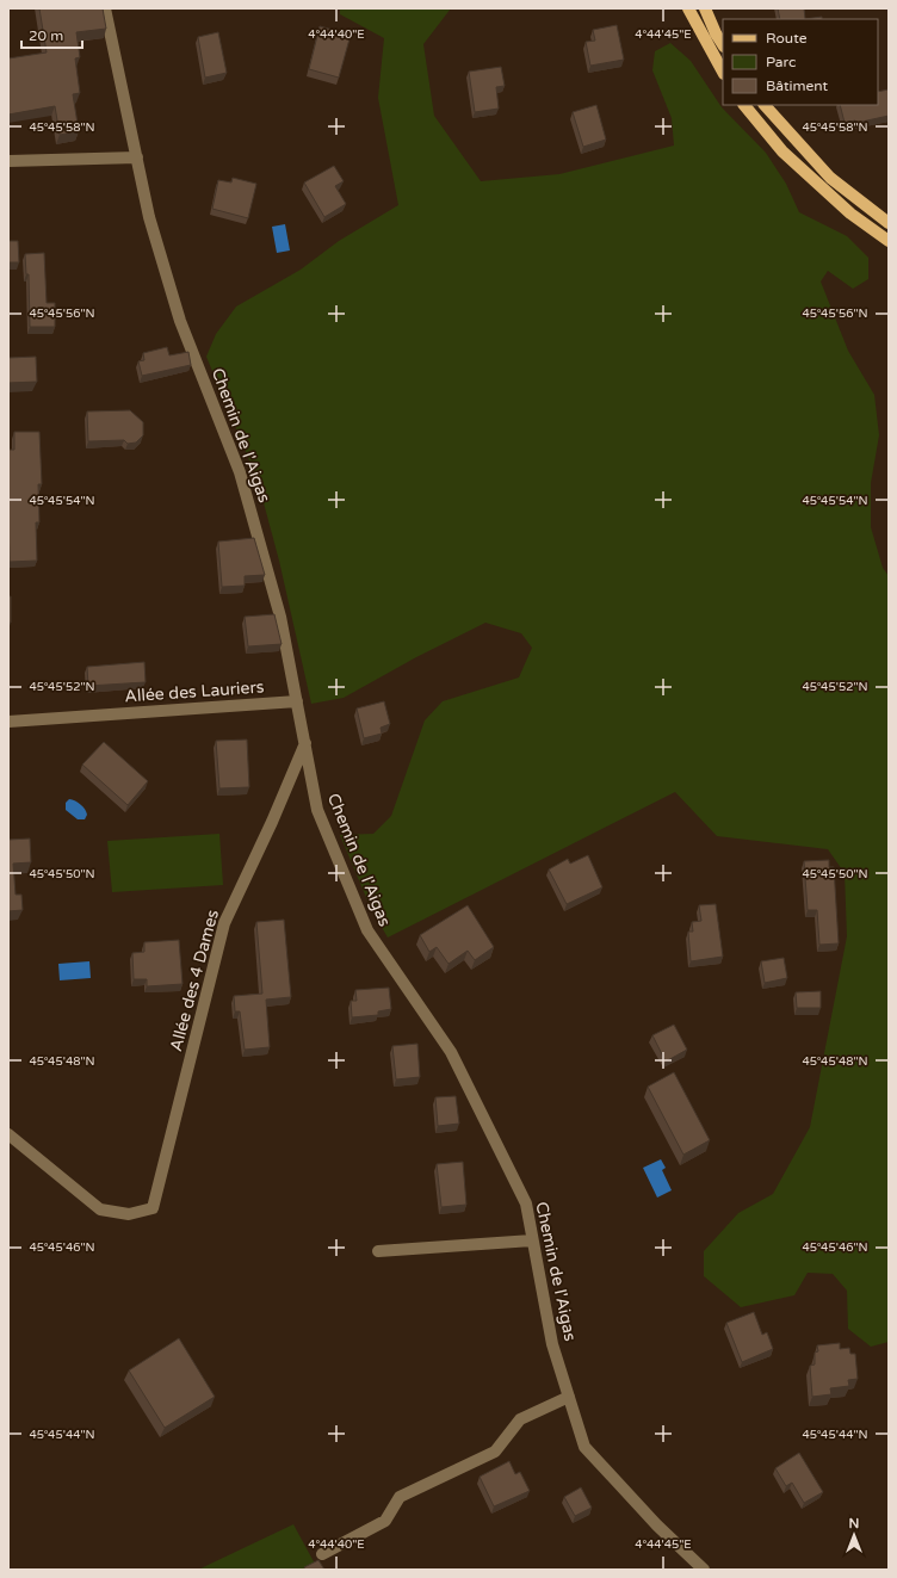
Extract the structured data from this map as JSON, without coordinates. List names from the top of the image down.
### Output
{
  "streets": {
    "street": ["Chemin de l'Aigas", "Allée des Lauriers", "Allée des 4 Dames"]
  },
  "crossings": [
    ["Chemin de l'Aigas", "Allée des Lauriers"],
    ["Chemin de l'Aigas", "Allée des 4 Dames"]
  ],
  "legend": ["Route", "Parc", "Bâtiment"],
  "scale_bar": "20 m",
  "north": "top",
  "coordinates": [
    "4°44'40\"E",
    "4°44'45\"E",
    "45°45'58\"N",
    "45°45'56\"N",
    "45°45'54\"N",
    "45°45'52\"N",
    "45°45'50\"N",
    "45°45'48\"N",
    "45°45'46\"N",
    "45°45'44\"N"
  ]
}
